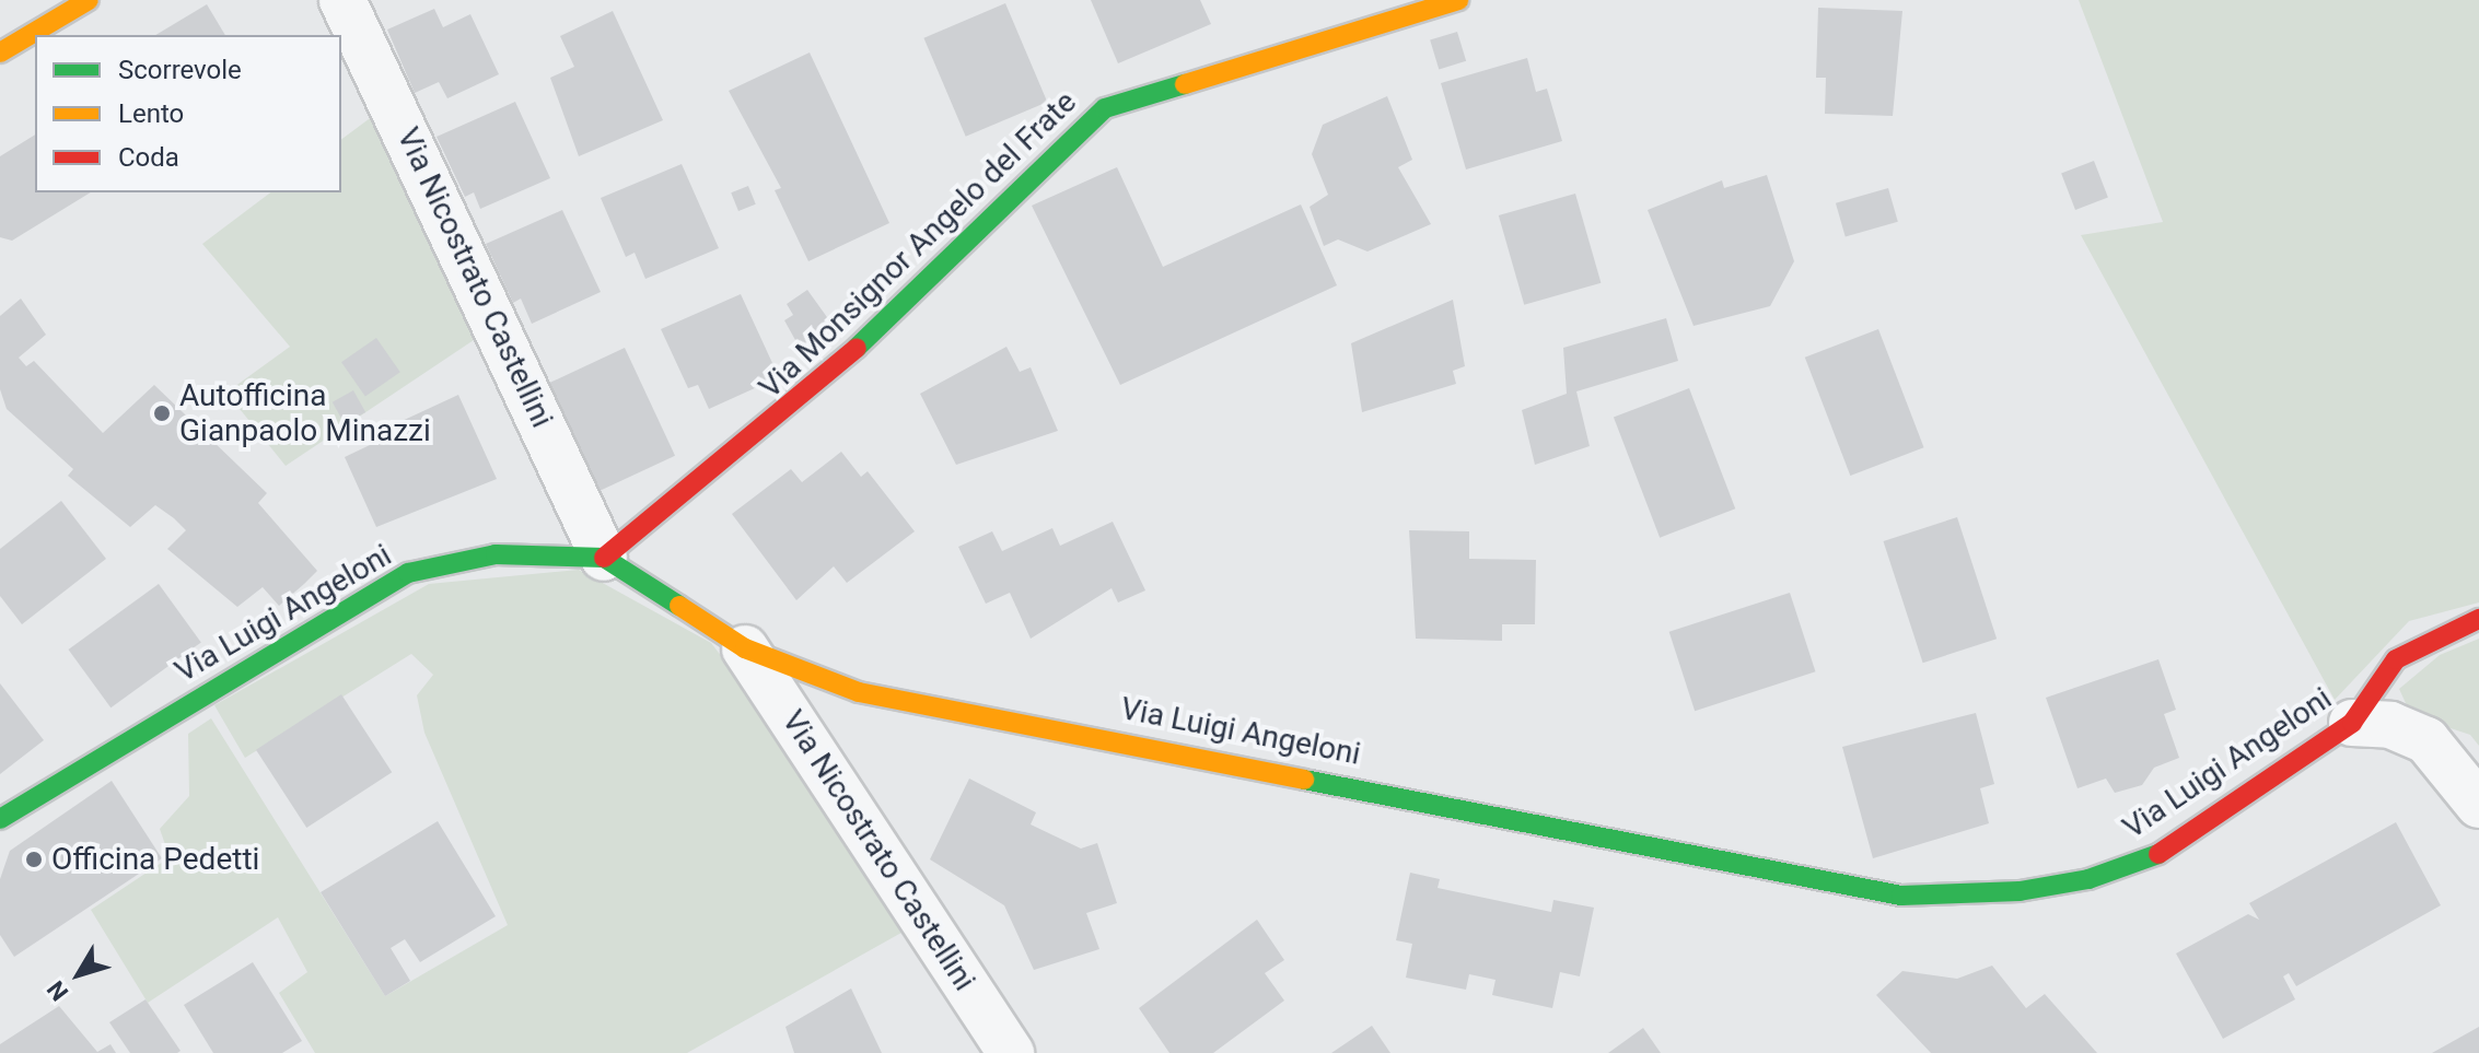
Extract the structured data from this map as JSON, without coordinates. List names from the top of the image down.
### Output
{
  "streets": {
    "street": ["Via Monsignor Angelo del Frate", "Via Nicostrato Castellini", "Via Luigi Angeloni"]
  },
  "crossings": [
    ["Via Monsignor Angelo del Frate", "Via Nicostrato Castellini"],
    ["Via Monsignor Angelo del Frate", "Via Luigi Angeloni"],
    ["Via Nicostrato Castellini", "Via Luigi Angeloni"]
  ],
  "places": ["Autofficina Gianpaolo Minazzi", "Officina Pedetti"],
  "legend": ["Scorrevole", "Lento", "Coda"],
  "north": "bottom left"
}
